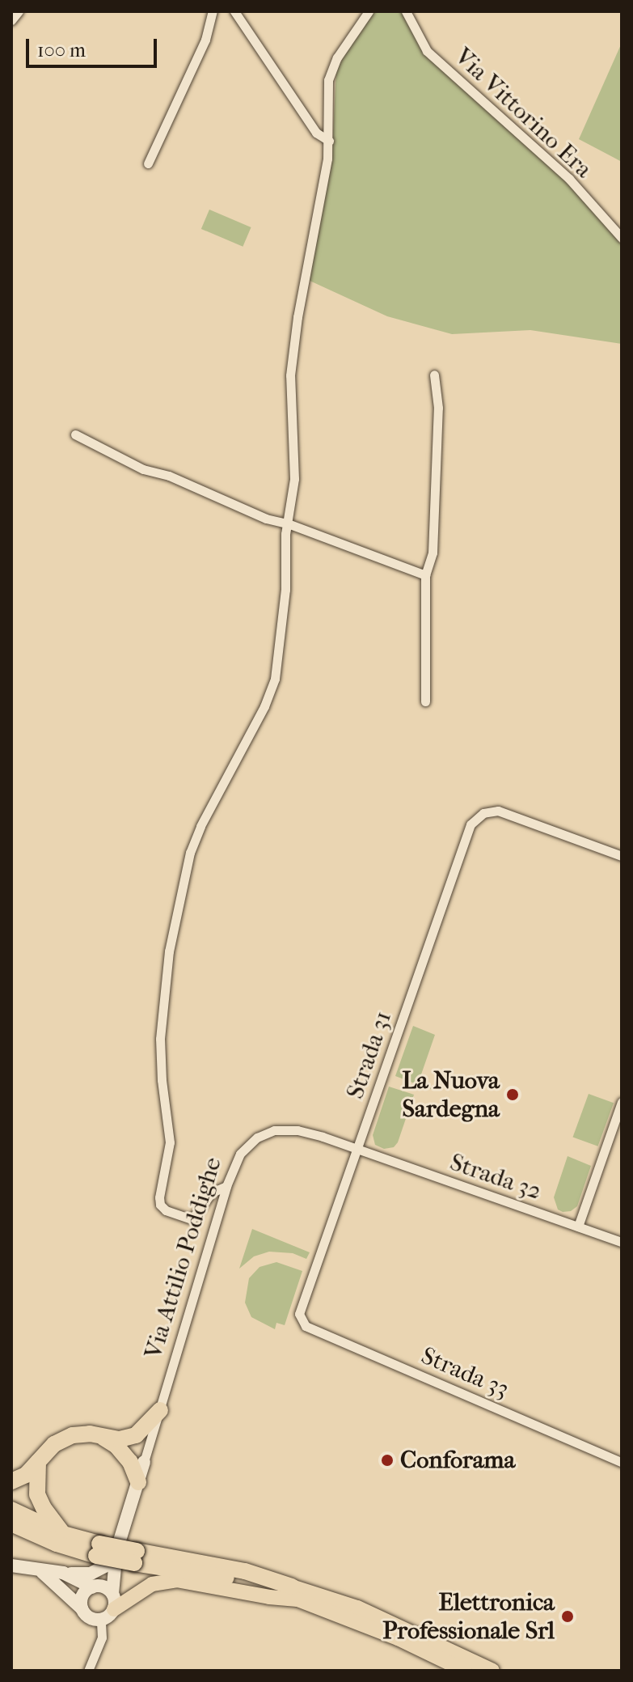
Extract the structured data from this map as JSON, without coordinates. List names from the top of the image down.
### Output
{
  "streets": {
    "street": [
      "Via Vittorino Era",
      "Strada 31",
      "Strada 32",
      "Via Attilio Poddighe",
      "Strada 33"
    ]
  },
  "crossings": [
    ["Strada 31", "Strada 32"],
    ["Strada 31", "Via Attilio Poddighe"],
    ["Strada 31", "Strada 33"],
    ["Strada 32", "Via Attilio Poddighe"]
  ],
  "places": ["La Nuova Sardegna", "Conforama", "Elettronica Professionale Srl"],
  "scale_bar": "100 m"
}
